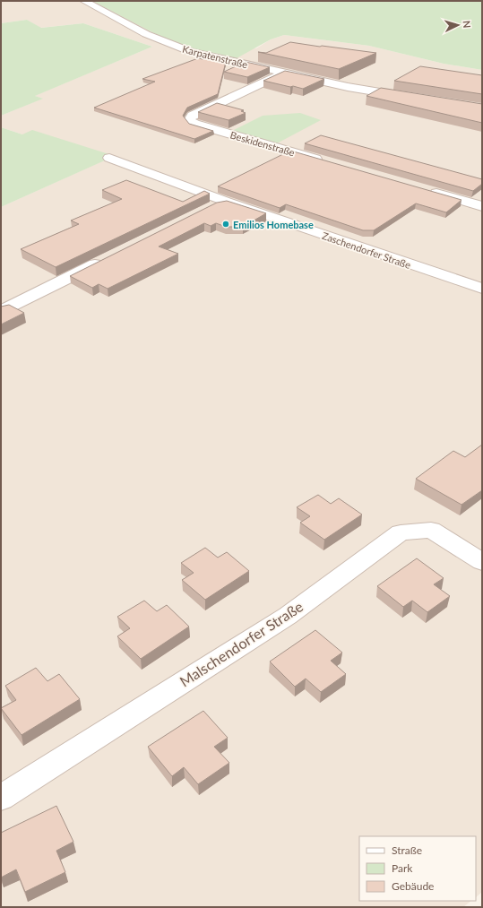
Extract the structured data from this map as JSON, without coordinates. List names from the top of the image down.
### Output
{
  "streets": {
    "street": [
      "Karpatenstraße",
      "Beskidenstraße",
      "Zaschendorfer Straße",
      "Malschendorfer Straße"
    ]
  },
  "crossings": [
    ["Karpatenstraße", "Beskidenstraße"]
  ],
  "places": ["Emilios Homebase"],
  "legend": ["Straße", "Park", "Gebäude"],
  "north": "right"
}
